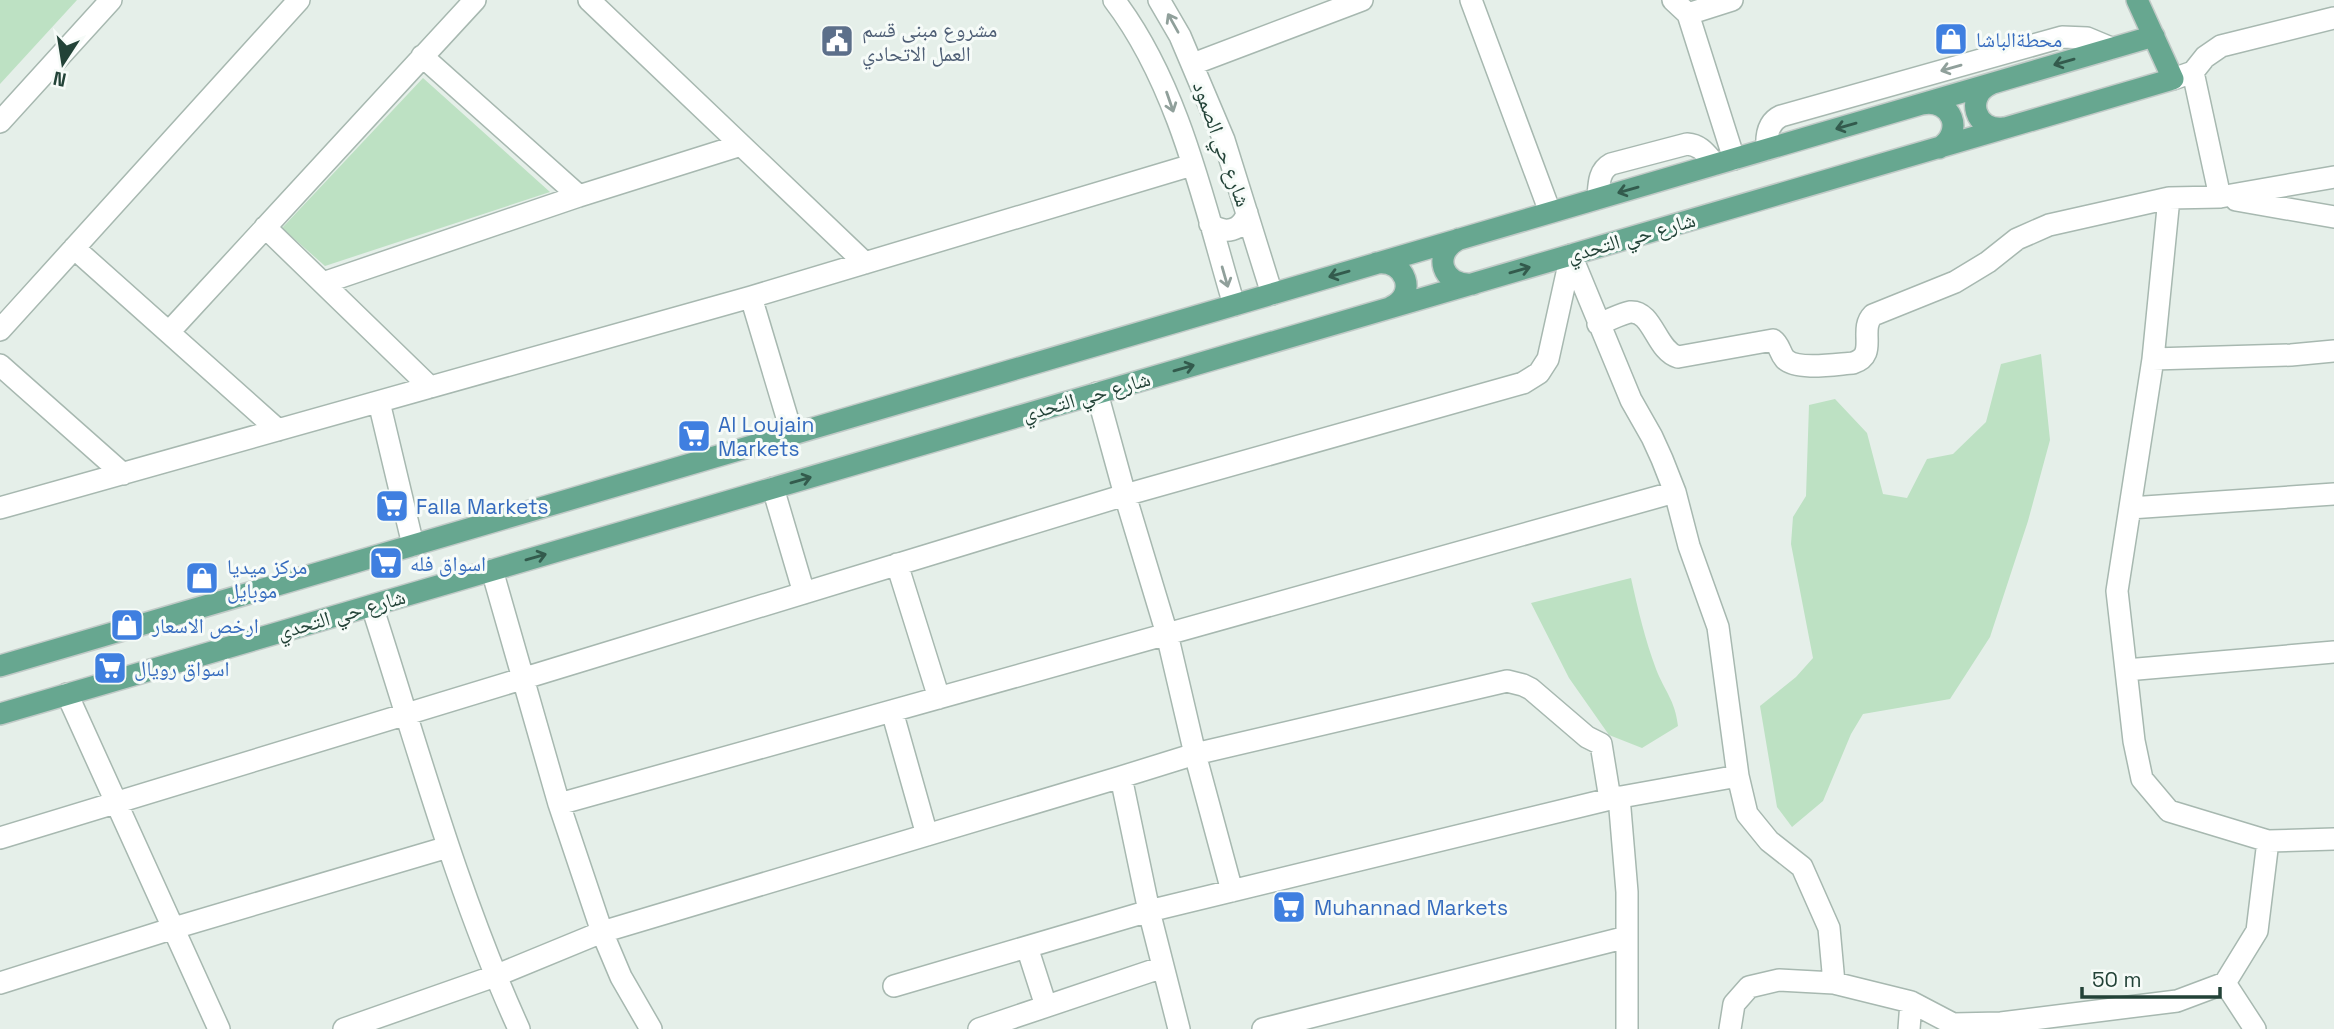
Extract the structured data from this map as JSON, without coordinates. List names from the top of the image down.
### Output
{
  "streets": {
    "main road": ["شارع حي التحدي"],
    "street": ["شارع حي الصمود"]
  },
  "places": {
    "shop": ["محطةالباشا", "مركز ميديا موبايل", "ارخص الاسعار"],
    "public building": ["مشروع مبنى قسم العمل الاتحادي"],
    "supermarket": [
      "Al Loujain Markets",
      "Falla Markets",
      "اسواق فله",
      "اسواق رويال",
      "Muhannad Markets"
    ]
  },
  "scale_bar": "50 m",
  "north": "bottom"
}
